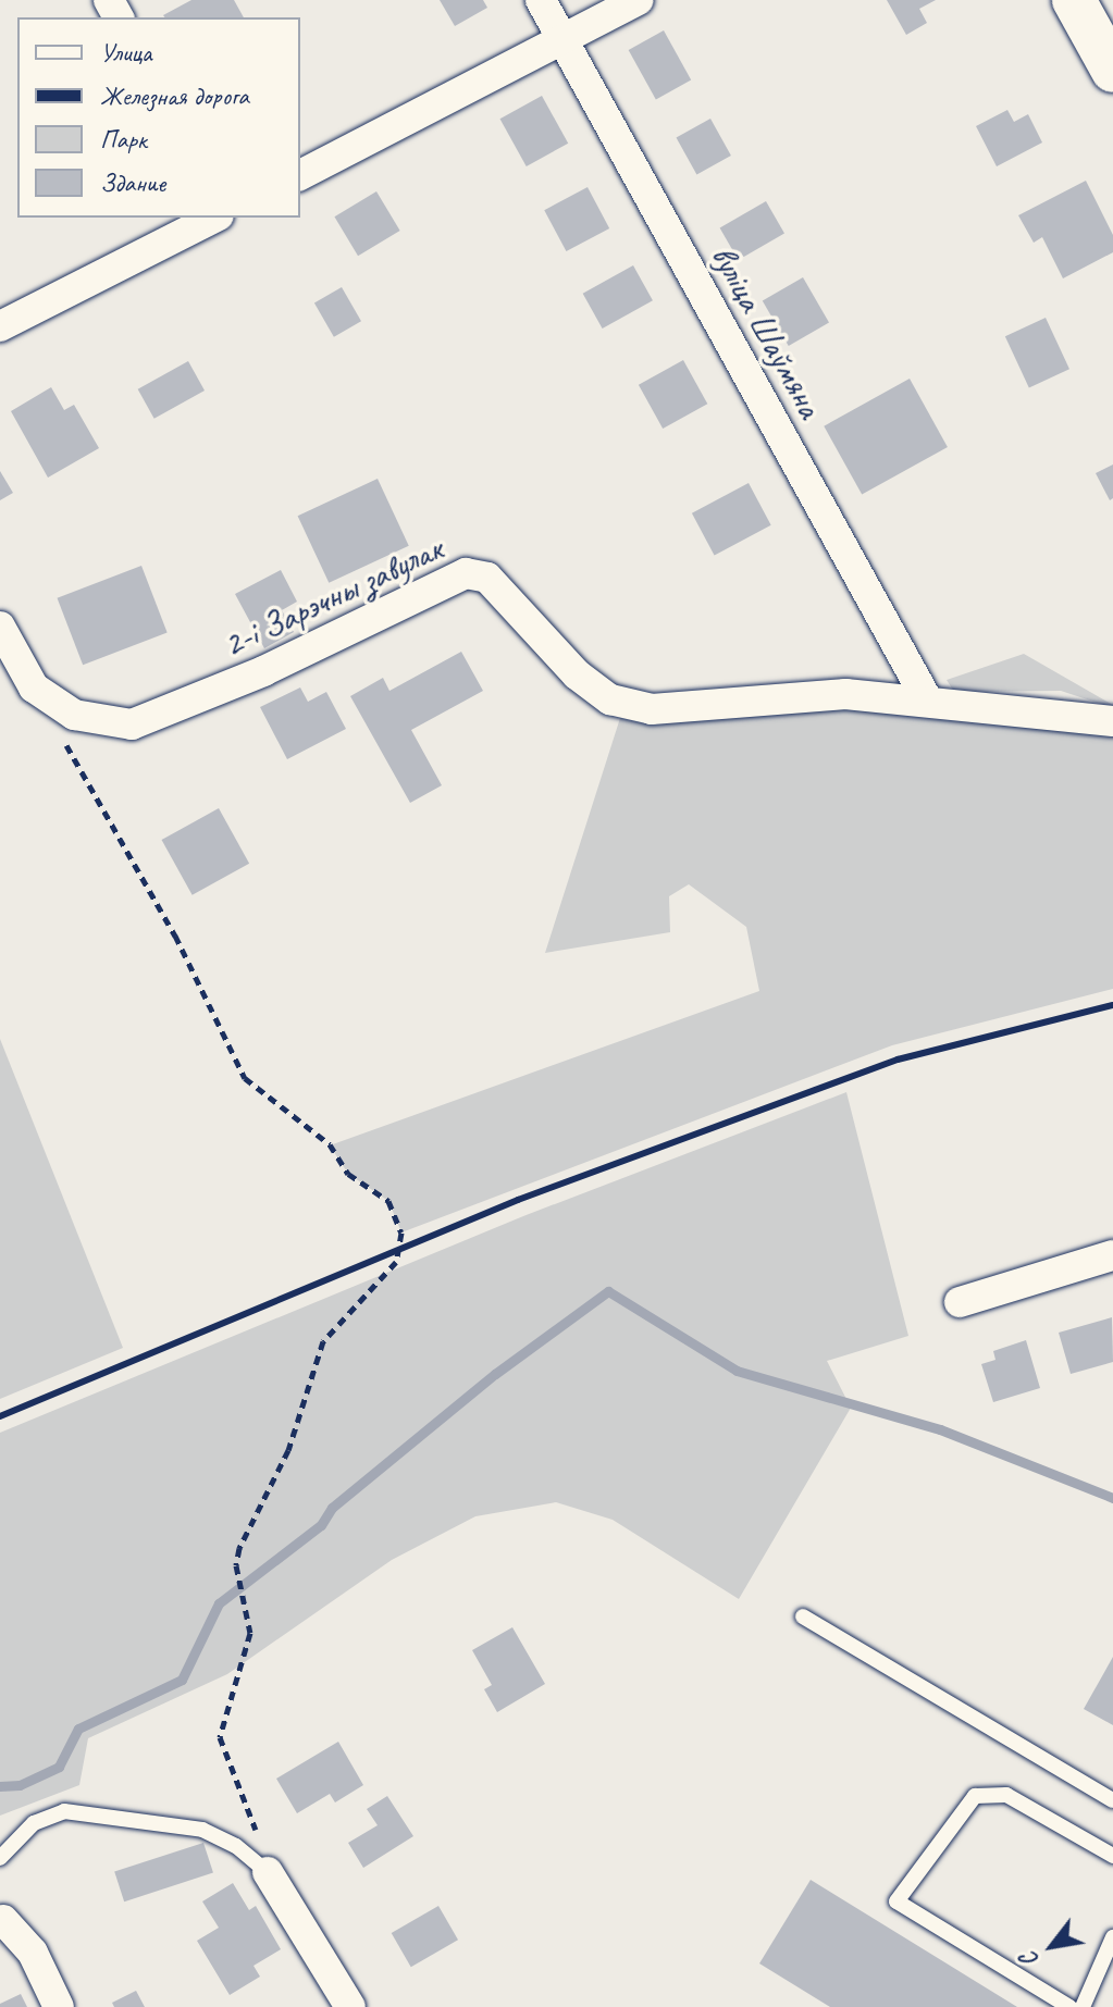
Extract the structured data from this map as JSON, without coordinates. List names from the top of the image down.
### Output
{
  "streets": {
    "street": ["вуліца Шаўмяна", "2-і Зарэчны завулак"]
  },
  "crossings": [
    ["вуліца Шаўмяна", "2-і Зарэчны завулак"]
  ],
  "legend": [
    "Улица",
    "Железная дорога",
    "Парк",
    "Здание"
  ],
  "north": "bottom left"
}
